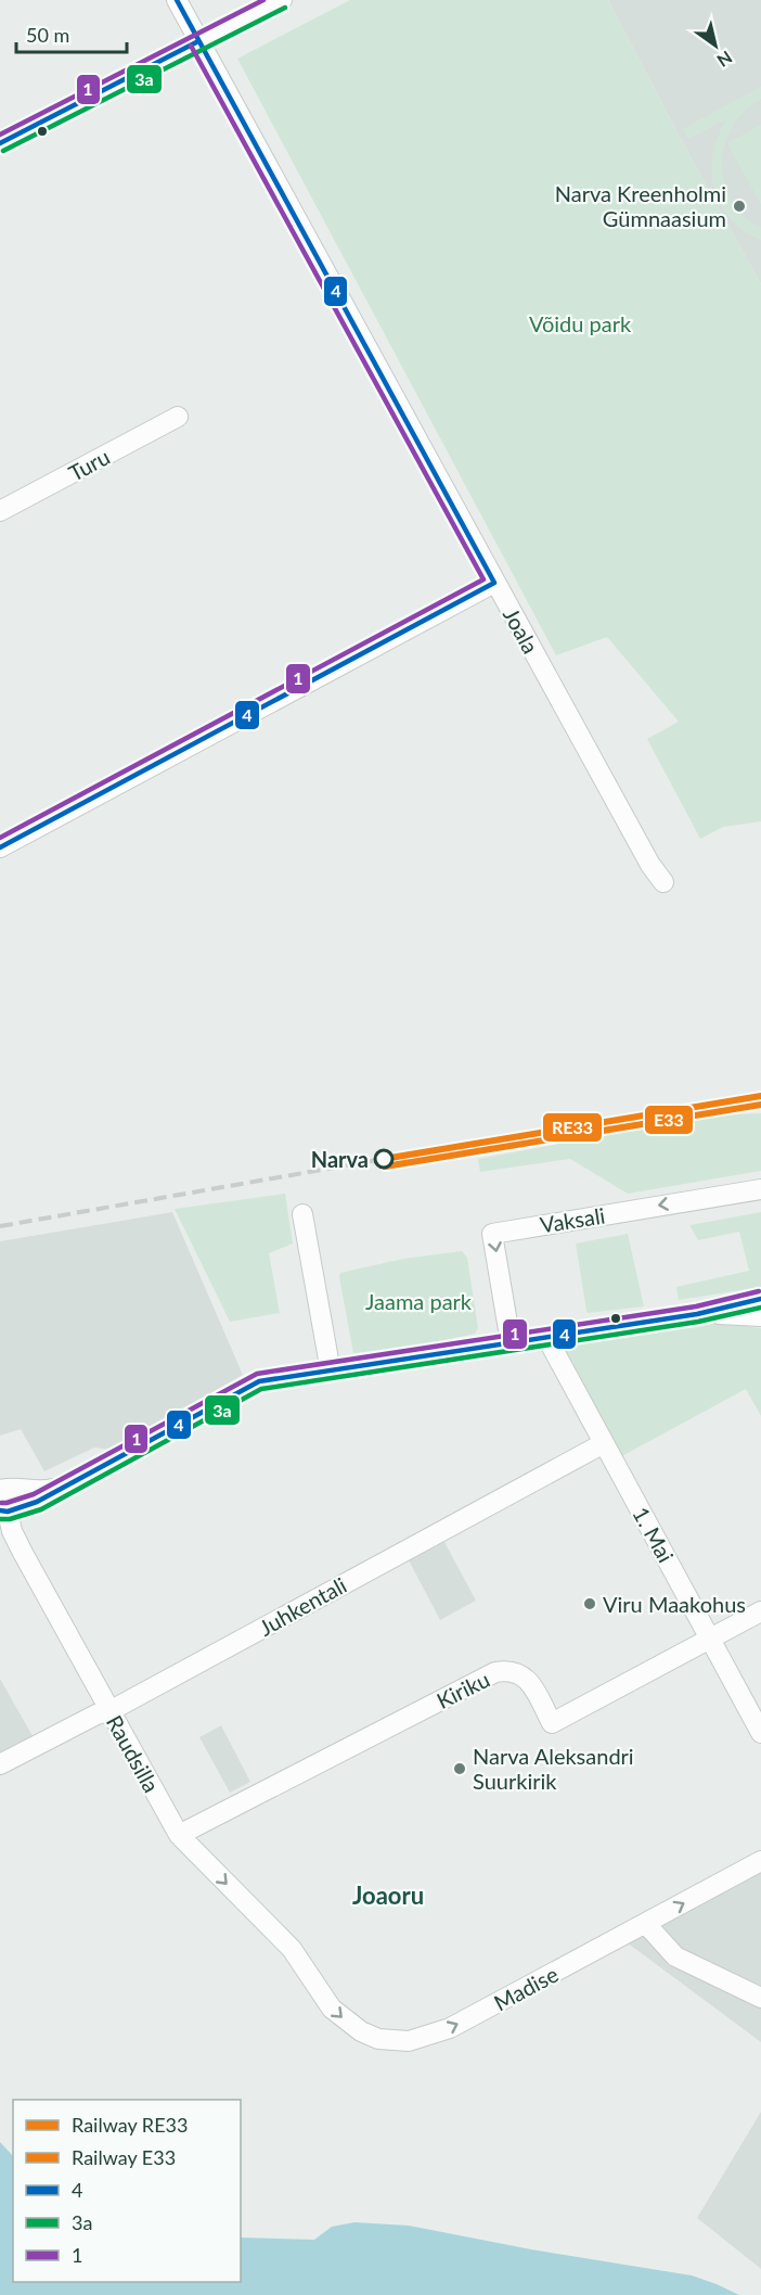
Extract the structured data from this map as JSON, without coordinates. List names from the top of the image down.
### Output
{
  "streets": {
    "street": [
      "Turu",
      "Joala",
      "Vaksali",
      "1. Mai",
      "Juhkentali",
      "Kiriku",
      "Raudsilla",
      "Madise"
    ]
  },
  "crossings": [
    ["1. Mai", "Juhkentali"],
    ["1. Mai", "Kiriku"],
    ["Juhkentali", "Raudsilla"],
    ["Kiriku", "Raudsilla"],
    ["Raudsilla", "Madise"]
  ],
  "one_way": ["Madise"],
  "districts": ["Joaoru"],
  "parks": ["Võidu park", "Jaama park"],
  "places": [
    "Narva Kreenholmi Gümnaasium",
    "Narva",
    "Viru Maakohus",
    "Narva Aleksandri Suurkirik"
  ],
  "lines": [
    "transit line 4",
    "transit line 1",
    "transit line 3a",
    "rail line RE33",
    "rail line E33"
  ],
  "legend": [
    "Railway RE33",
    "Railway E33",
    "4",
    "3a",
    "1"
  ],
  "scale_bar": "50 m",
  "north": "bottom right"
}
